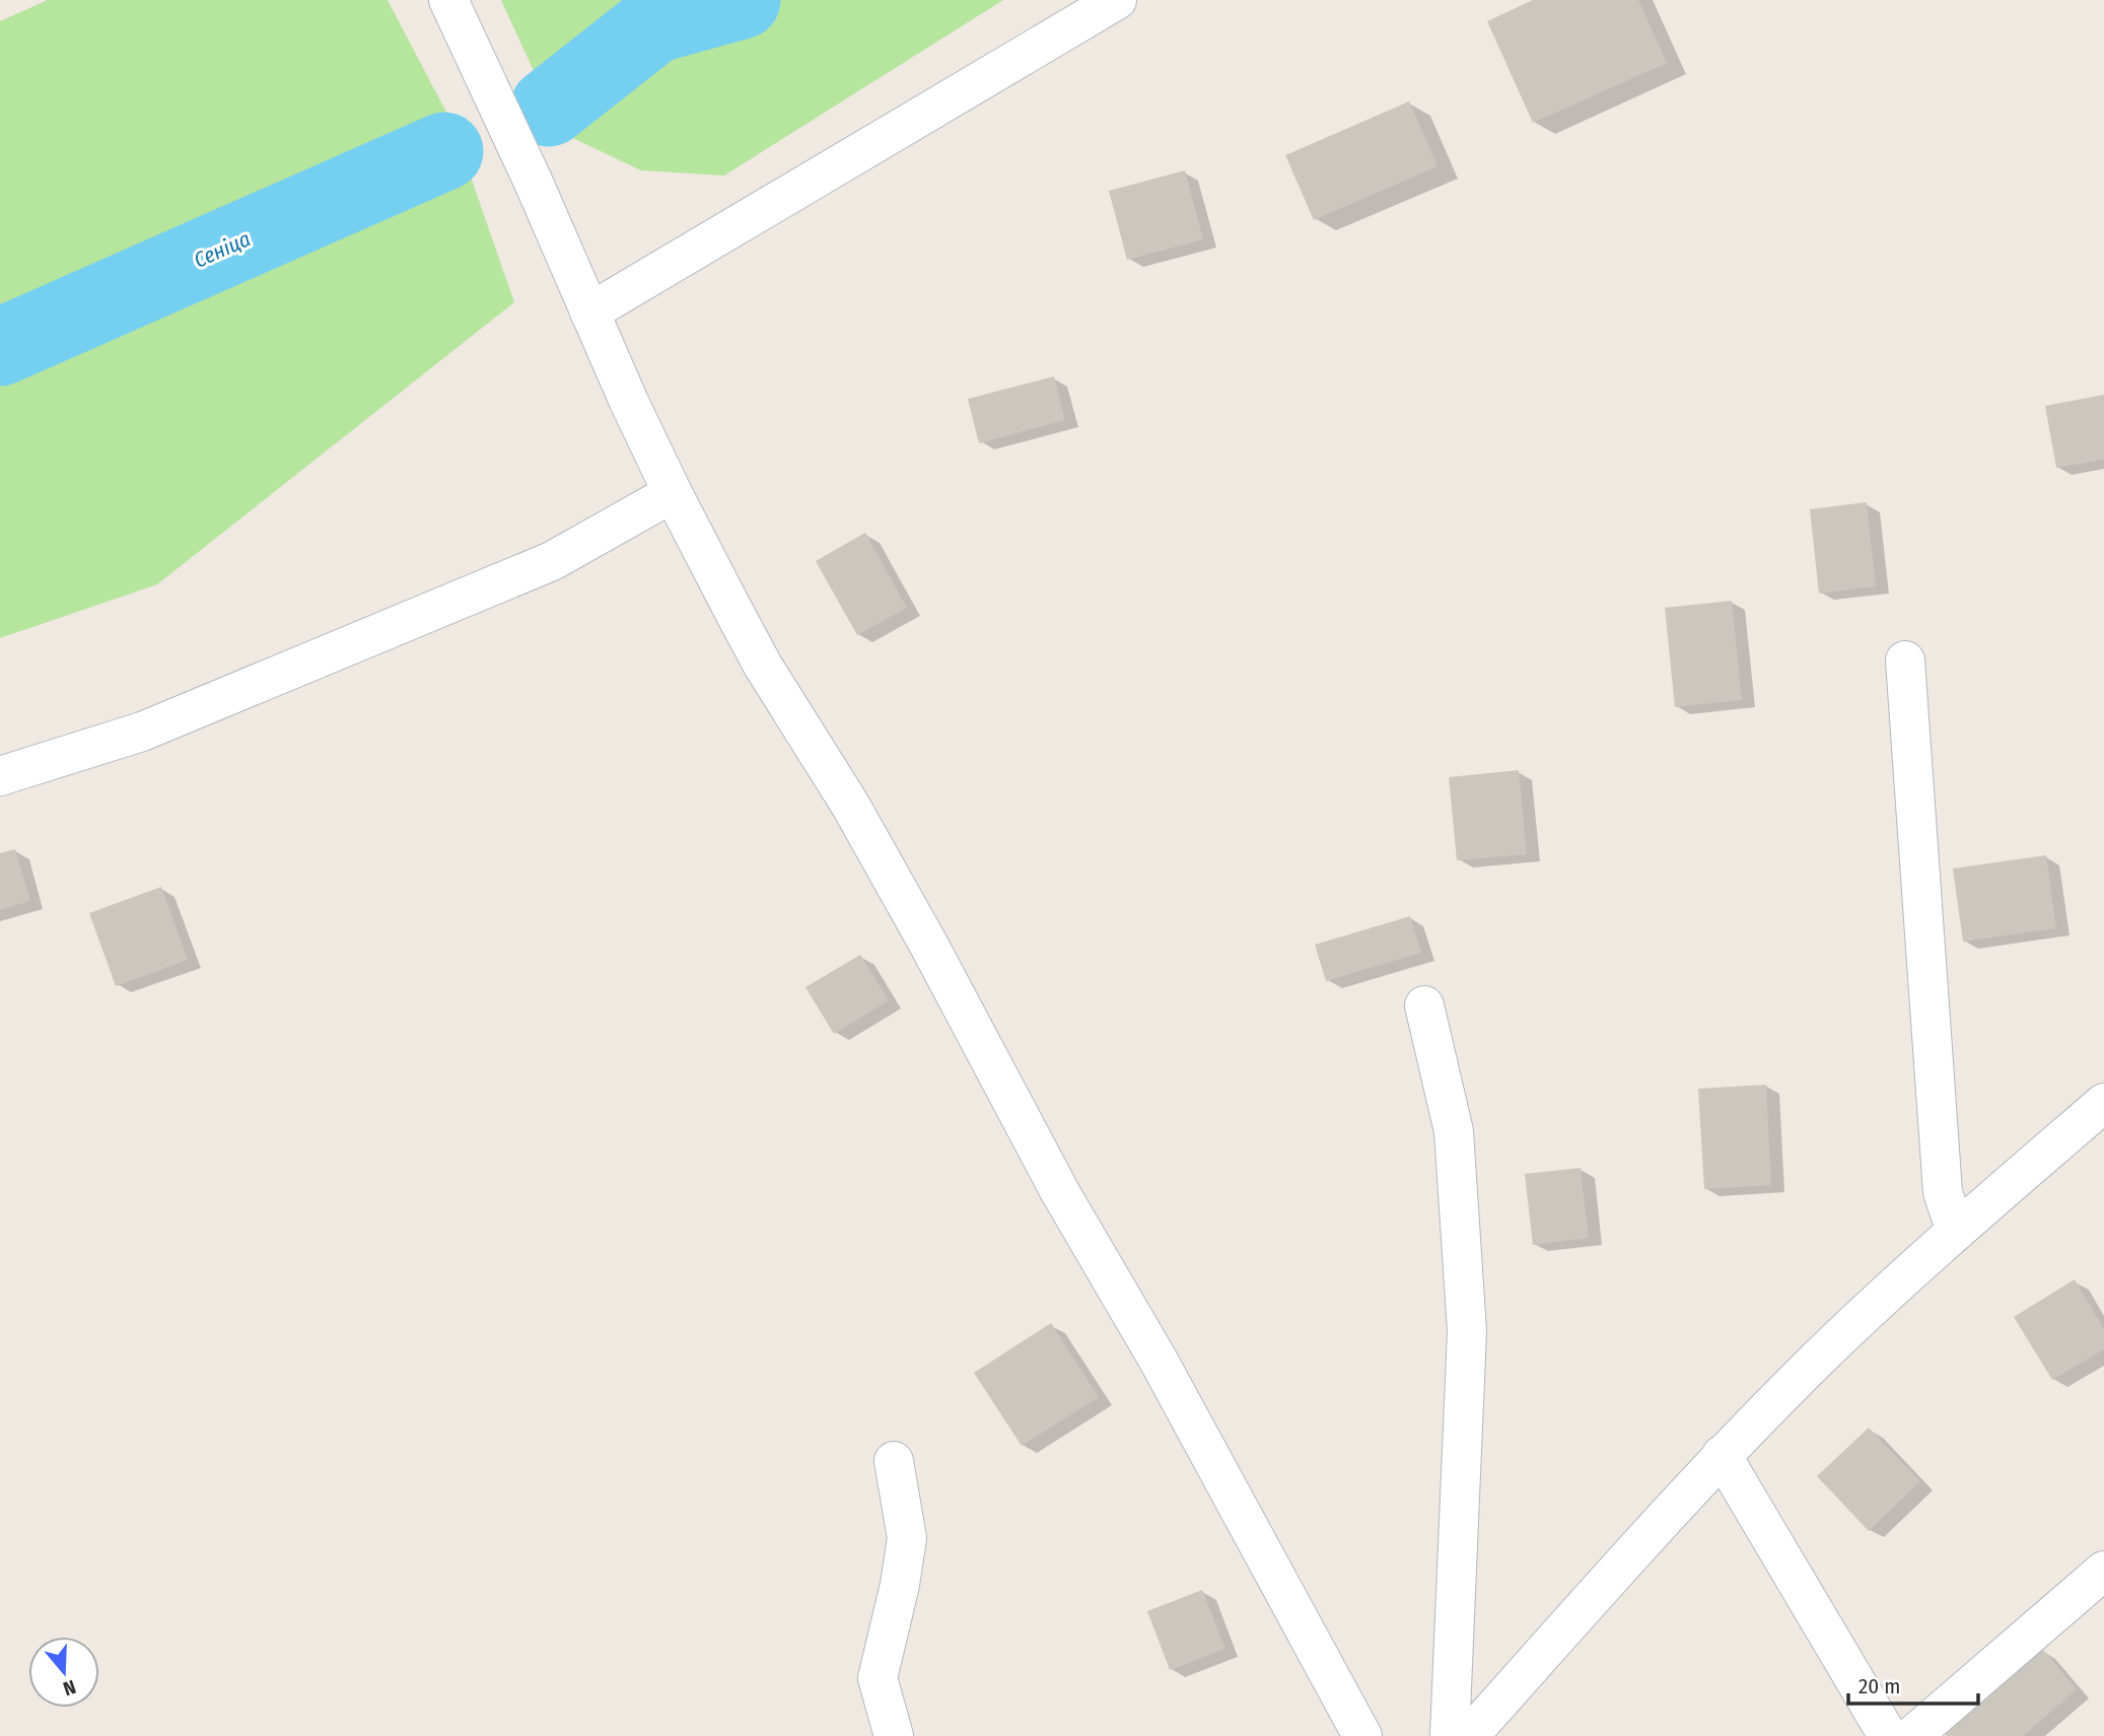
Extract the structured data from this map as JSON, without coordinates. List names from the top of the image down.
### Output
{
  "water": ["Сеніца"],
  "scale_bar": "20 m",
  "north": "bottom"
}
